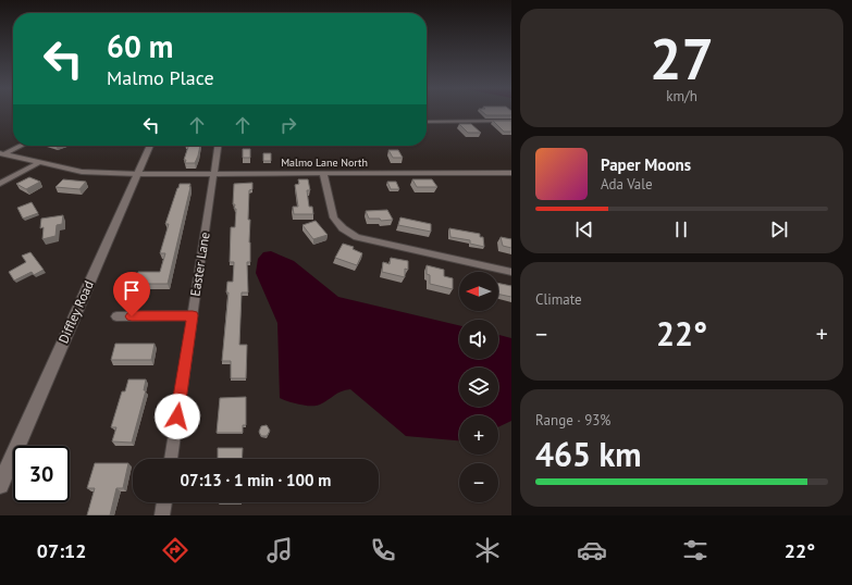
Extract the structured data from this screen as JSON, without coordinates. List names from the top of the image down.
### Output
{
  "streets": {
    "main road": ["Diffley Road"],
    "street": ["Malmo Lane North", "Easter Lane"]
  },
  "crossings": [
    ["Malmo Lane North", "Easter Lane"],
    ["Malmo Lane North", "Diffley Road"]
  ],
  "north": "left",
  "page": {
    "tile": [
      ["27", "km/h"],
      "Climate",
      ["Range · 93%", "465 km"]
    ],
    "turn": ["60 m", "Malmo Place"],
    "song": ["Paper Moons", "Ada Vale"],
    "map_buttons": ["+", "−"],
    "heat": ["−", "22°", "+"],
    "limit": "30",
    "trip": "07:13 · 1 min · 100 m",
    "tabs": ["07:12", "22°"]
  }
}
